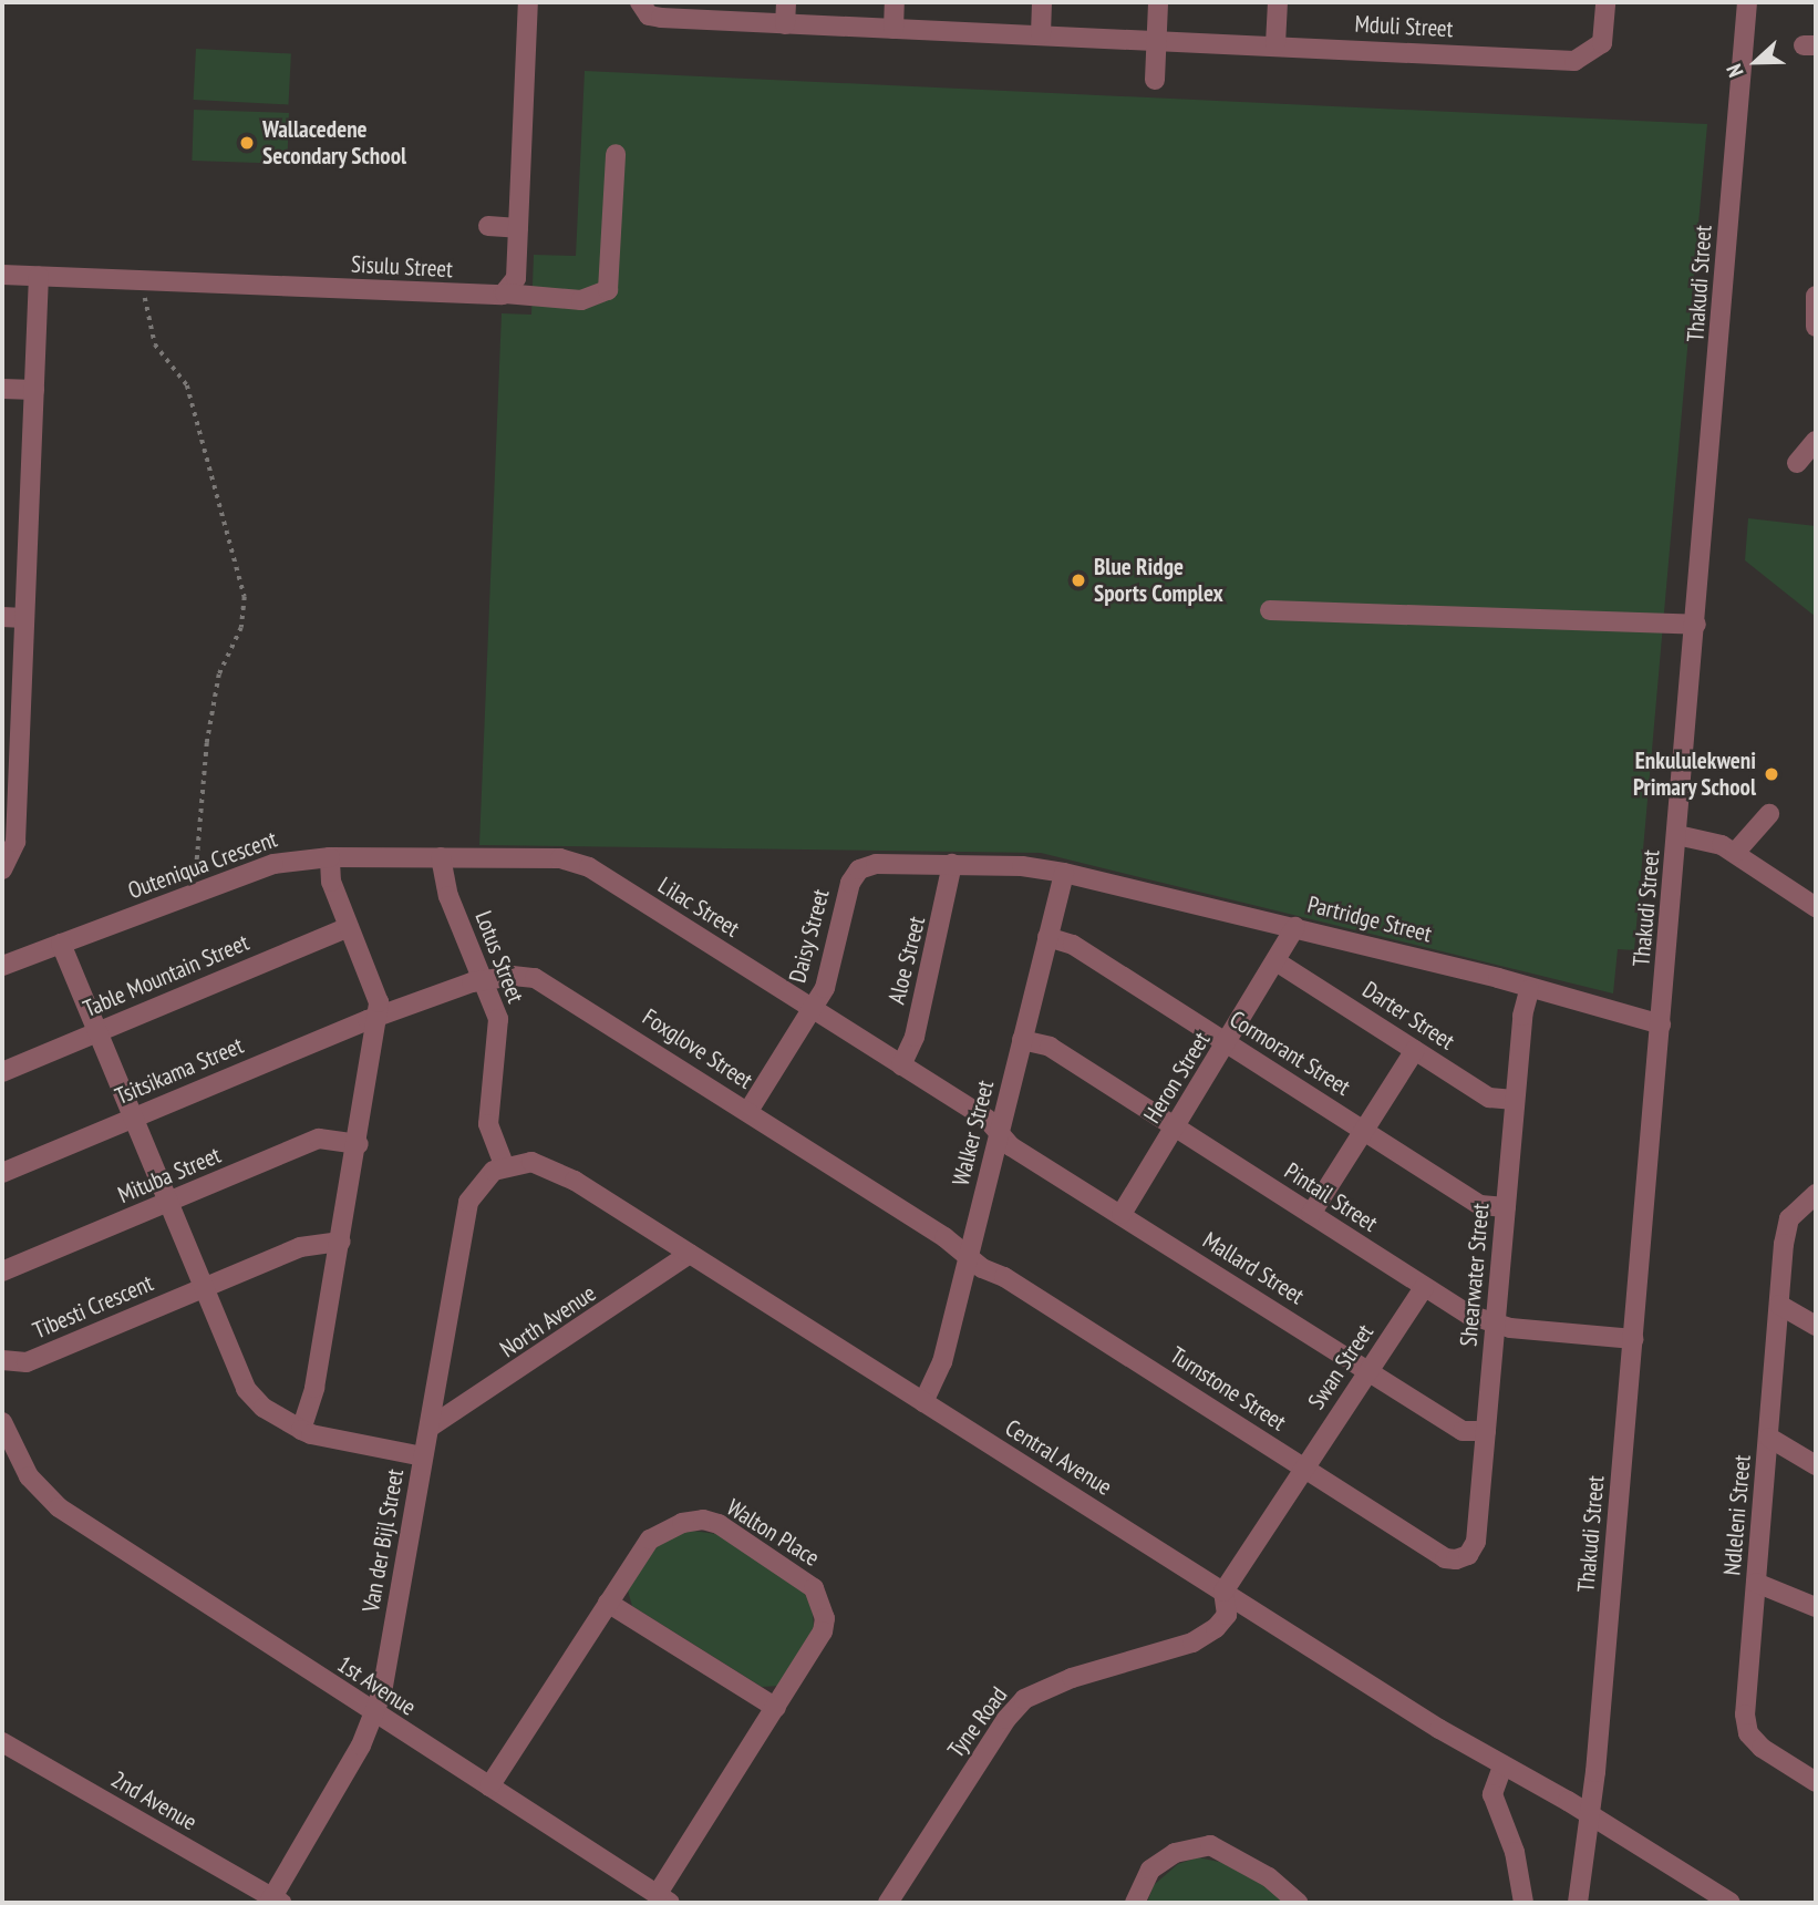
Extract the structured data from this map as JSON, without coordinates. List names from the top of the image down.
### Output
{
  "streets": {
    "street": [
      "Mduli Street",
      "Sisulu Street",
      "Thakudi Street",
      "Outeniqua Crescent",
      "Lilac Street",
      "Partridge Street",
      "Daisy Street",
      "Lotus Street",
      "Aloe Street",
      "Table Mountain Street",
      "Darter Street",
      "Foxglove Street",
      "Cormorant Street",
      "Tsitsikama Street",
      "Heron Street",
      "Walker Street",
      "Mituba Street",
      "Pintail Street",
      "Mallard Street",
      "Shearwater Street",
      "Tibesti Crescent",
      "North Avenue",
      "Swan Street",
      "Turnstone Street",
      "Central Avenue",
      "Ndleleni Street",
      "Walton Place",
      "Van der Bijl Street",
      "1st Avenue",
      "Tyne Road",
      "2nd Avenue"
    ]
  },
  "crossings": [
    ["Thakudi Street", "Partridge Street"],
    ["Thakudi Street", "Pintail Street"],
    ["Thakudi Street", "Central Avenue"],
    ["Outeniqua Crescent", "Lilac Street"],
    ["Lilac Street", "Daisy Street"],
    ["Lilac Street", "Lotus Street"],
    ["Lilac Street", "Aloe Street"],
    ["Lilac Street", "Walker Street"],
    ["Lilac Street", "Mallard Street"],
    ["Partridge Street", "Daisy Street"],
    ["Partridge Street", "Heron Street"],
    ["Partridge Street", "Walker Street"],
    ["Partridge Street", "Shearwater Street"],
    ["Daisy Street", "Aloe Street"],
    ["Daisy Street", "Foxglove Street"],
    ["Daisy Street", "Walker Street"],
    ["Lotus Street", "Foxglove Street"],
    ["Lotus Street", "Central Avenue"],
    ["Lotus Street", "Van der Bijl Street"],
    ["Darter Street", "Heron Street"],
    ["Darter Street", "Shearwater Street"],
    ["Foxglove Street", "Tsitsikama Street"],
    ["Foxglove Street", "Walker Street"],
    ["Foxglove Street", "Turnstone Street"],
    ["Cormorant Street", "Heron Street"],
    ["Cormorant Street", "Walker Street"],
    ["Cormorant Street", "Shearwater Street"],
    ["Heron Street", "Pintail Street"],
    ["Heron Street", "Mallard Street"],
    ["Walker Street", "Pintail Street"],
    ["Walker Street", "Mallard Street"],
    ["Walker Street", "Turnstone Street"],
    ["Walker Street", "Central Avenue"],
    ["Pintail Street", "Shearwater Street"],
    ["Pintail Street", "Swan Street"],
    ["Mallard Street", "Shearwater Street"],
    ["Mallard Street", "Swan Street"],
    ["Shearwater Street", "Turnstone Street"],
    ["North Avenue", "Central Avenue"],
    ["North Avenue", "Van der Bijl Street"],
    ["Swan Street", "Turnstone Street"],
    ["Swan Street", "Central Avenue"],
    ["Swan Street", "Tyne Road"],
    ["Central Avenue", "Van der Bijl Street"],
    ["Central Avenue", "Tyne Road"],
    ["Walton Place", "1st Avenue"],
    ["Van der Bijl Street", "1st Avenue"],
    ["Van der Bijl Street", "2nd Avenue"]
  ],
  "places": ["Wallacedene Secondary School", "Blue Ridge Sports Complex", "Enkululekweni Primary School"],
  "north": "left"
}
